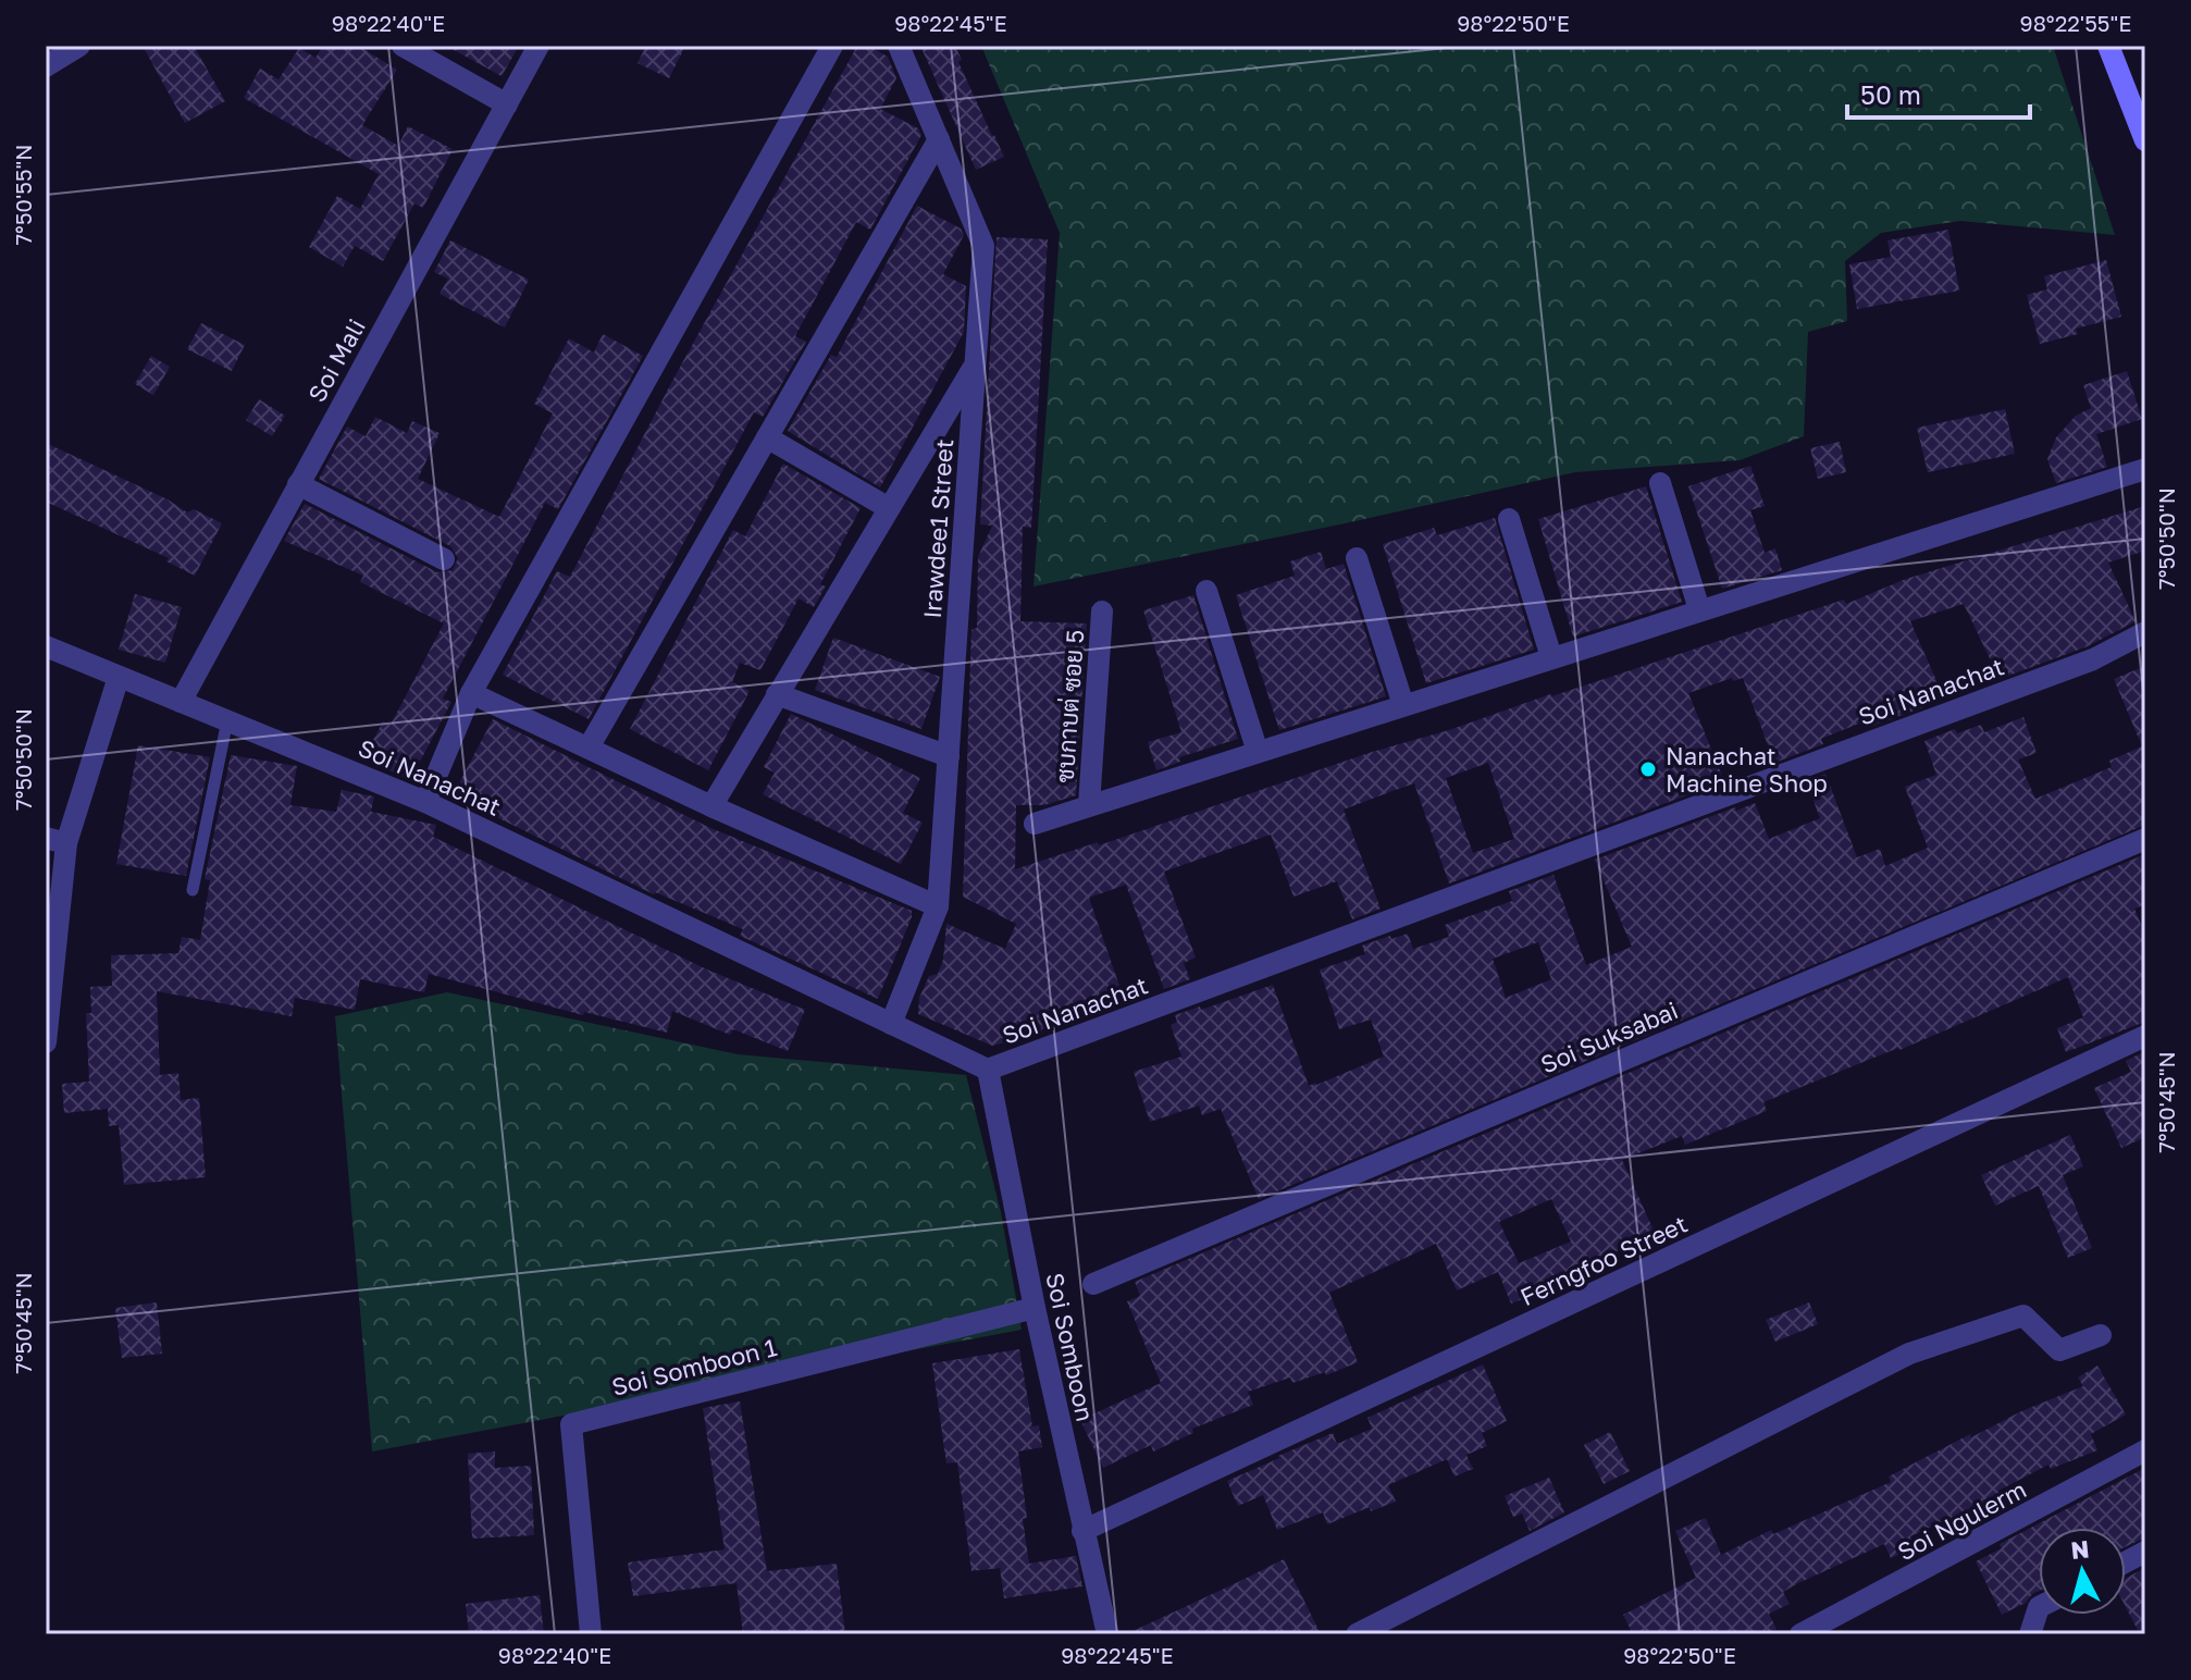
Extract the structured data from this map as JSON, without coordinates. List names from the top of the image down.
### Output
{
  "streets": {
    "street": [
      "Soi Mali",
      "Irawdee1 Street",
      "Soi Nanachat",
      "ชบกาบต่ ซอย 5",
      "Soi Suksabai",
      "Ferngfoo Street",
      "Soi Somboon",
      "Soi Somboon 1",
      "Soi Ngulerm"
    ]
  },
  "crossings": [
    ["Soi Mali", "Soi Nanachat"],
    ["Irawdee1 Street", "Soi Nanachat"],
    ["Soi Nanachat", "Soi Somboon"],
    ["Ferngfoo Street", "Soi Somboon"],
    ["Soi Somboon", "Soi Somboon 1"]
  ],
  "places": ["Nanachat Machine Shop"],
  "scale_bar": "50 m",
  "north": "top",
  "coordinates": [
    "98°22'40\"E",
    "98°22'45\"E",
    "98°22'50\"E",
    "98°22'55\"E",
    "7°50'55\"N",
    "7°50'50\"N",
    "7°50'45\"N"
  ]
}
